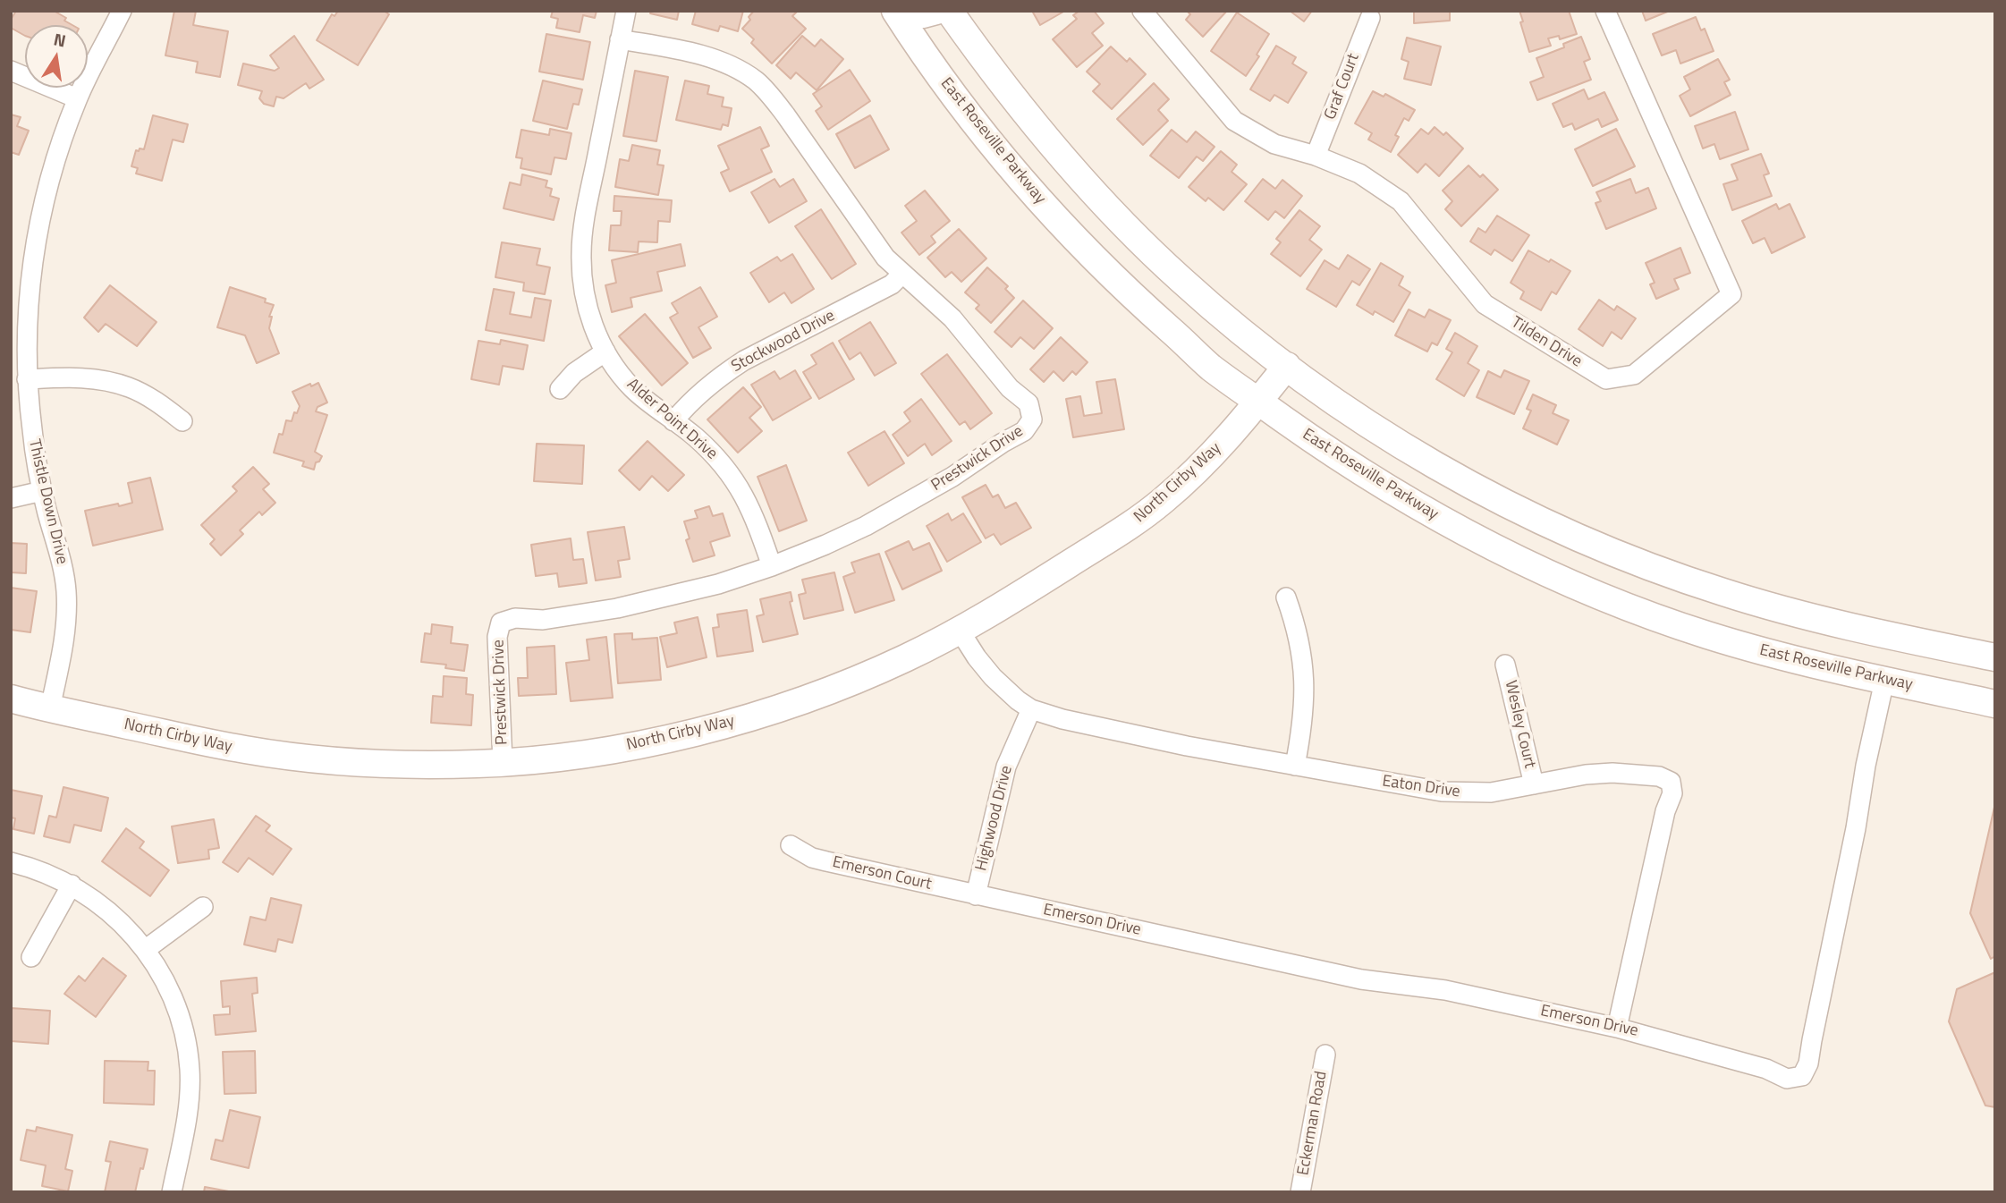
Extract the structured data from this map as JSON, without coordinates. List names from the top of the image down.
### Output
{
  "streets": {
    "main road": ["East Roseville Parkway", "North Cirby Way"],
    "street": [
      "Graf Court",
      "Stockwood Drive",
      "Tilden Drive",
      "Alder Point Drive",
      "Prestwick Drive",
      "Thistle Down Drive",
      "Wesley Court",
      "Eaton Drive",
      "Highwood Drive",
      "Emerson Court",
      "Emerson Drive",
      "Eckerman Road"
    ]
  },
  "crossings": [
    ["Graf Court", "Tilden Drive"],
    ["East Roseville Parkway", "North Cirby Way"],
    ["East Roseville Parkway", "Emerson Drive"],
    ["Stockwood Drive", "Alder Point Drive"],
    ["Stockwood Drive", "Prestwick Drive"],
    ["Alder Point Drive", "Prestwick Drive"],
    ["Prestwick Drive", "North Cirby Way"],
    ["North Cirby Way", "Thistle Down Drive"],
    ["North Cirby Way", "Eaton Drive"],
    ["Wesley Court", "Eaton Drive"],
    ["Eaton Drive", "Highwood Drive"],
    ["Eaton Drive", "Emerson Drive"],
    ["Highwood Drive", "Emerson Court"],
    ["Highwood Drive", "Emerson Drive"],
    ["Emerson Court", "Emerson Drive"]
  ],
  "north": "top"
}
